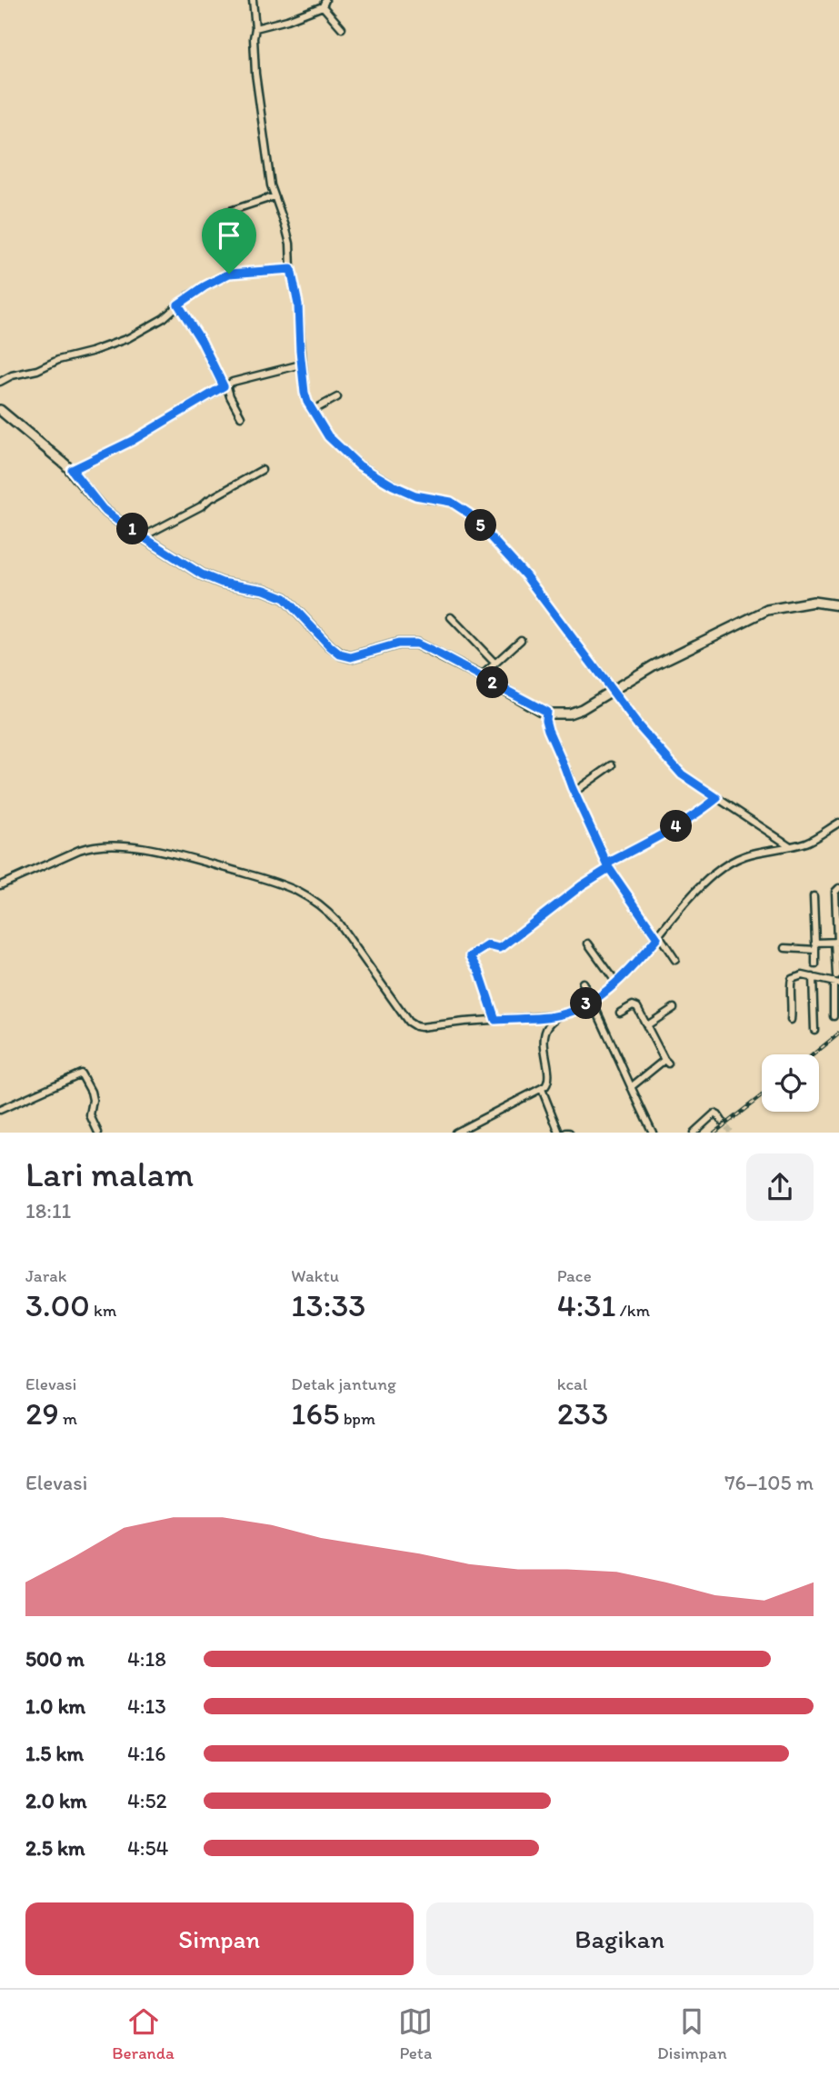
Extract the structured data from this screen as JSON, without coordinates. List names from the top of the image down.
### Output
{
  "page": {
    "pins": [
      "5",
      "1",
      "2",
      "4",
      "3"
    ],
    "heading": ["Lari malam", "18:11"],
    "stats": [
      ["Jarak", "3.00 km"],
      ["Waktu", "13:33"],
      ["Pace", "4:31 /km"],
      ["Elevasi", "29 m"],
      ["Detak jantung", "165 bpm"],
      ["kcal", "233"]
    ],
    "chart": ["Elevasi", "76–105 m"],
    "list": [
      {
        "name": "500 m",
        "note": "4:18"
      },
      {
        "name": "1.0 km",
        "note": "4:13"
      },
      {
        "name": "1.5 km",
        "note": "4:16"
      },
      {
        "name": "2.0 km",
        "note": "4:52"
      },
      {
        "name": "2.5 km",
        "note": "4:54"
      }
    ],
    "buttons": ["Simpan", "Bagikan"],
    "tabs": ["Beranda", "Peta", "Disimpan"]
  }
}
